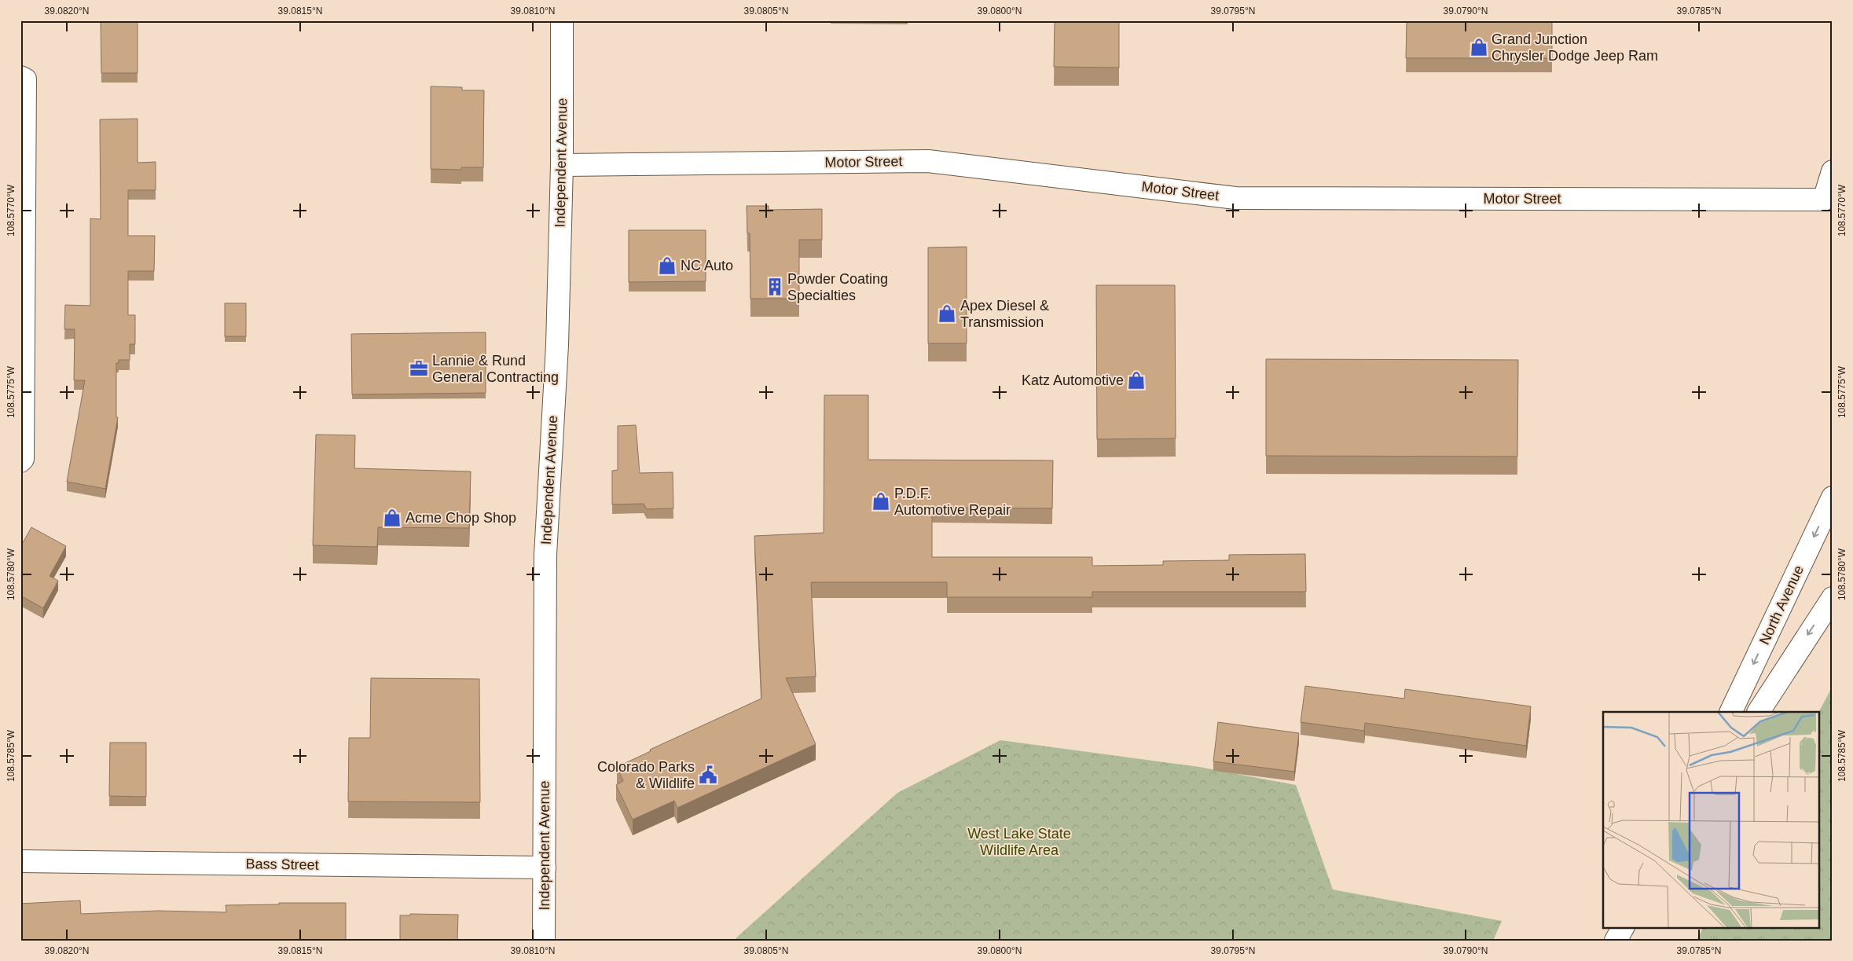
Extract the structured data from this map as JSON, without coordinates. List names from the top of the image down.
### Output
{
  "streets": {
    "main road": [
      "Motor Street",
      "Independent Avenue",
      "North Avenue",
      "Bass Street"
    ]
  },
  "crossings": [
    ["Motor Street", "Independent Avenue"],
    ["Independent Avenue", "Bass Street"]
  ],
  "parks": ["West Lake State Wildlife Area"],
  "places": {
    "shop": [
      "Grand Junction Chrysler Dodge Jeep Ram",
      "NC Auto",
      "Apex Diesel & Transmission",
      "Katz Automotive",
      "P.D.F. Automotive Repair",
      "Acme Chop Shop"
    ],
    "building": ["Powder Coating Specialties"],
    "office": ["Lannie & Rund General Contracting"],
    "public building": ["Colorado Parks & Wildlife"]
  },
  "coordinates": [
    "39.0820°N",
    "39.0815°N",
    "39.0810°N",
    "39.0805°N",
    "39.0800°N",
    "39.0795°N",
    "39.0790°N",
    "39.0785°N",
    "108.5770°W",
    "108.5775°W",
    "108.5780°W",
    "108.5785°W"
  ]
}
